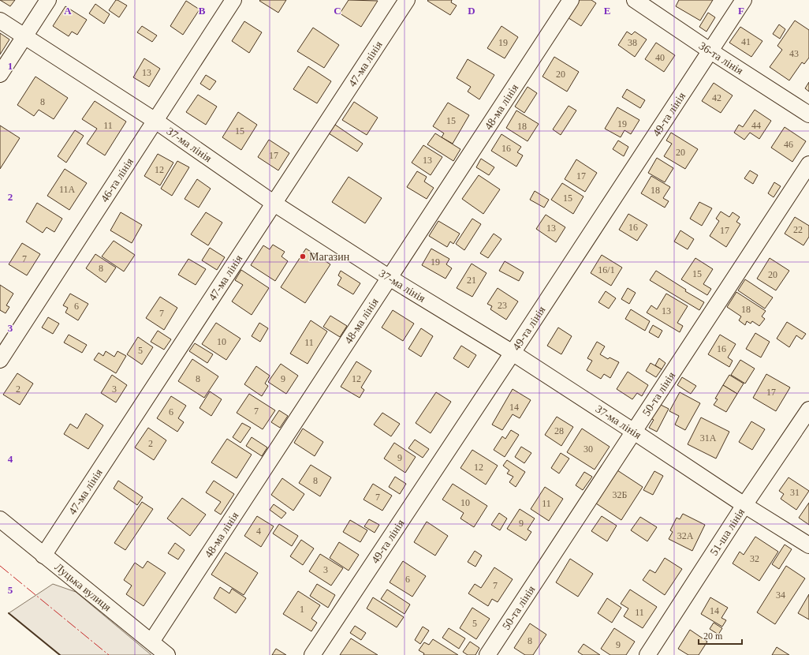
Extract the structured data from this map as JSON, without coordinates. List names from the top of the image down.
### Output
{
  "streets": {
    "street": [
      "36-та лінія",
      "47-ма лінія",
      "48-ма лінія",
      "49-та лінія",
      "37-ма лінія",
      "46-та лінія",
      "50-та лінія",
      "51-ша лінія",
      "Луцька вулиця"
    ]
  },
  "crossings": [
    ["36-та лінія", "49-та лінія"],
    ["47-ма лінія", "37-ма лінія"],
    ["47-ма лінія", "Луцька вулиця"],
    ["48-ма лінія", "37-ма лінія"],
    ["48-ма лінія", "Луцька вулиця"],
    ["49-та лінія", "37-ма лінія"],
    ["37-ма лінія", "46-та лінія"],
    ["37-ма лінія", "50-та лінія"],
    ["37-ма лінія", "51-ша лінія"]
  ],
  "places": ["Магазин"],
  "house_numbers": [
    "41",
    "19",
    "38",
    "43",
    "40",
    "13",
    "20",
    "42",
    "8",
    "15",
    "19",
    "11",
    "44",
    "18",
    "15",
    "46",
    "16",
    "20",
    "17",
    "13",
    "12",
    "17",
    "11А",
    "18",
    "15",
    "16",
    "13",
    "22",
    "17",
    "7",
    "19",
    "8",
    "16/1",
    "15",
    "20",
    "21",
    "23",
    "6",
    "18",
    "13",
    "7",
    "10",
    "11",
    "16",
    "5",
    "8",
    "9",
    "12",
    "2",
    "3",
    "17",
    "14",
    "7",
    "6",
    "28",
    "31А",
    "2",
    "30",
    "9",
    "12",
    "8",
    "31",
    "32Б",
    "7",
    "10",
    "11",
    "9",
    "4",
    "32А",
    "32",
    "3",
    "6",
    "7",
    "34",
    "1",
    "14",
    "11",
    "5",
    "8",
    "9"
  ],
  "scale_bar": "20 m",
  "grid": {
    "columns": [
      "A",
      "B",
      "C",
      "D",
      "E",
      "F"
    ],
    "rows": [
      "1",
      "2",
      "3",
      "4",
      "5"
    ]
  }
}
